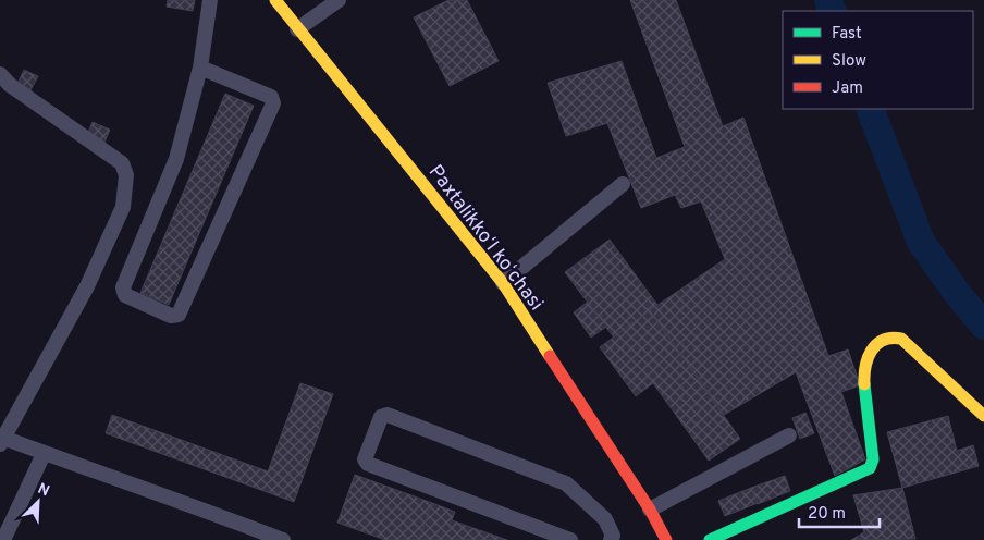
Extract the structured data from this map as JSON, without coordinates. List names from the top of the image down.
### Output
{
  "streets": {
    "street": ["Paxtalikkoʻl koʻchasi"]
  },
  "legend": ["Fast", "Slow", "Jam"],
  "scale_bar": "20 m",
  "north": "top right"
}
